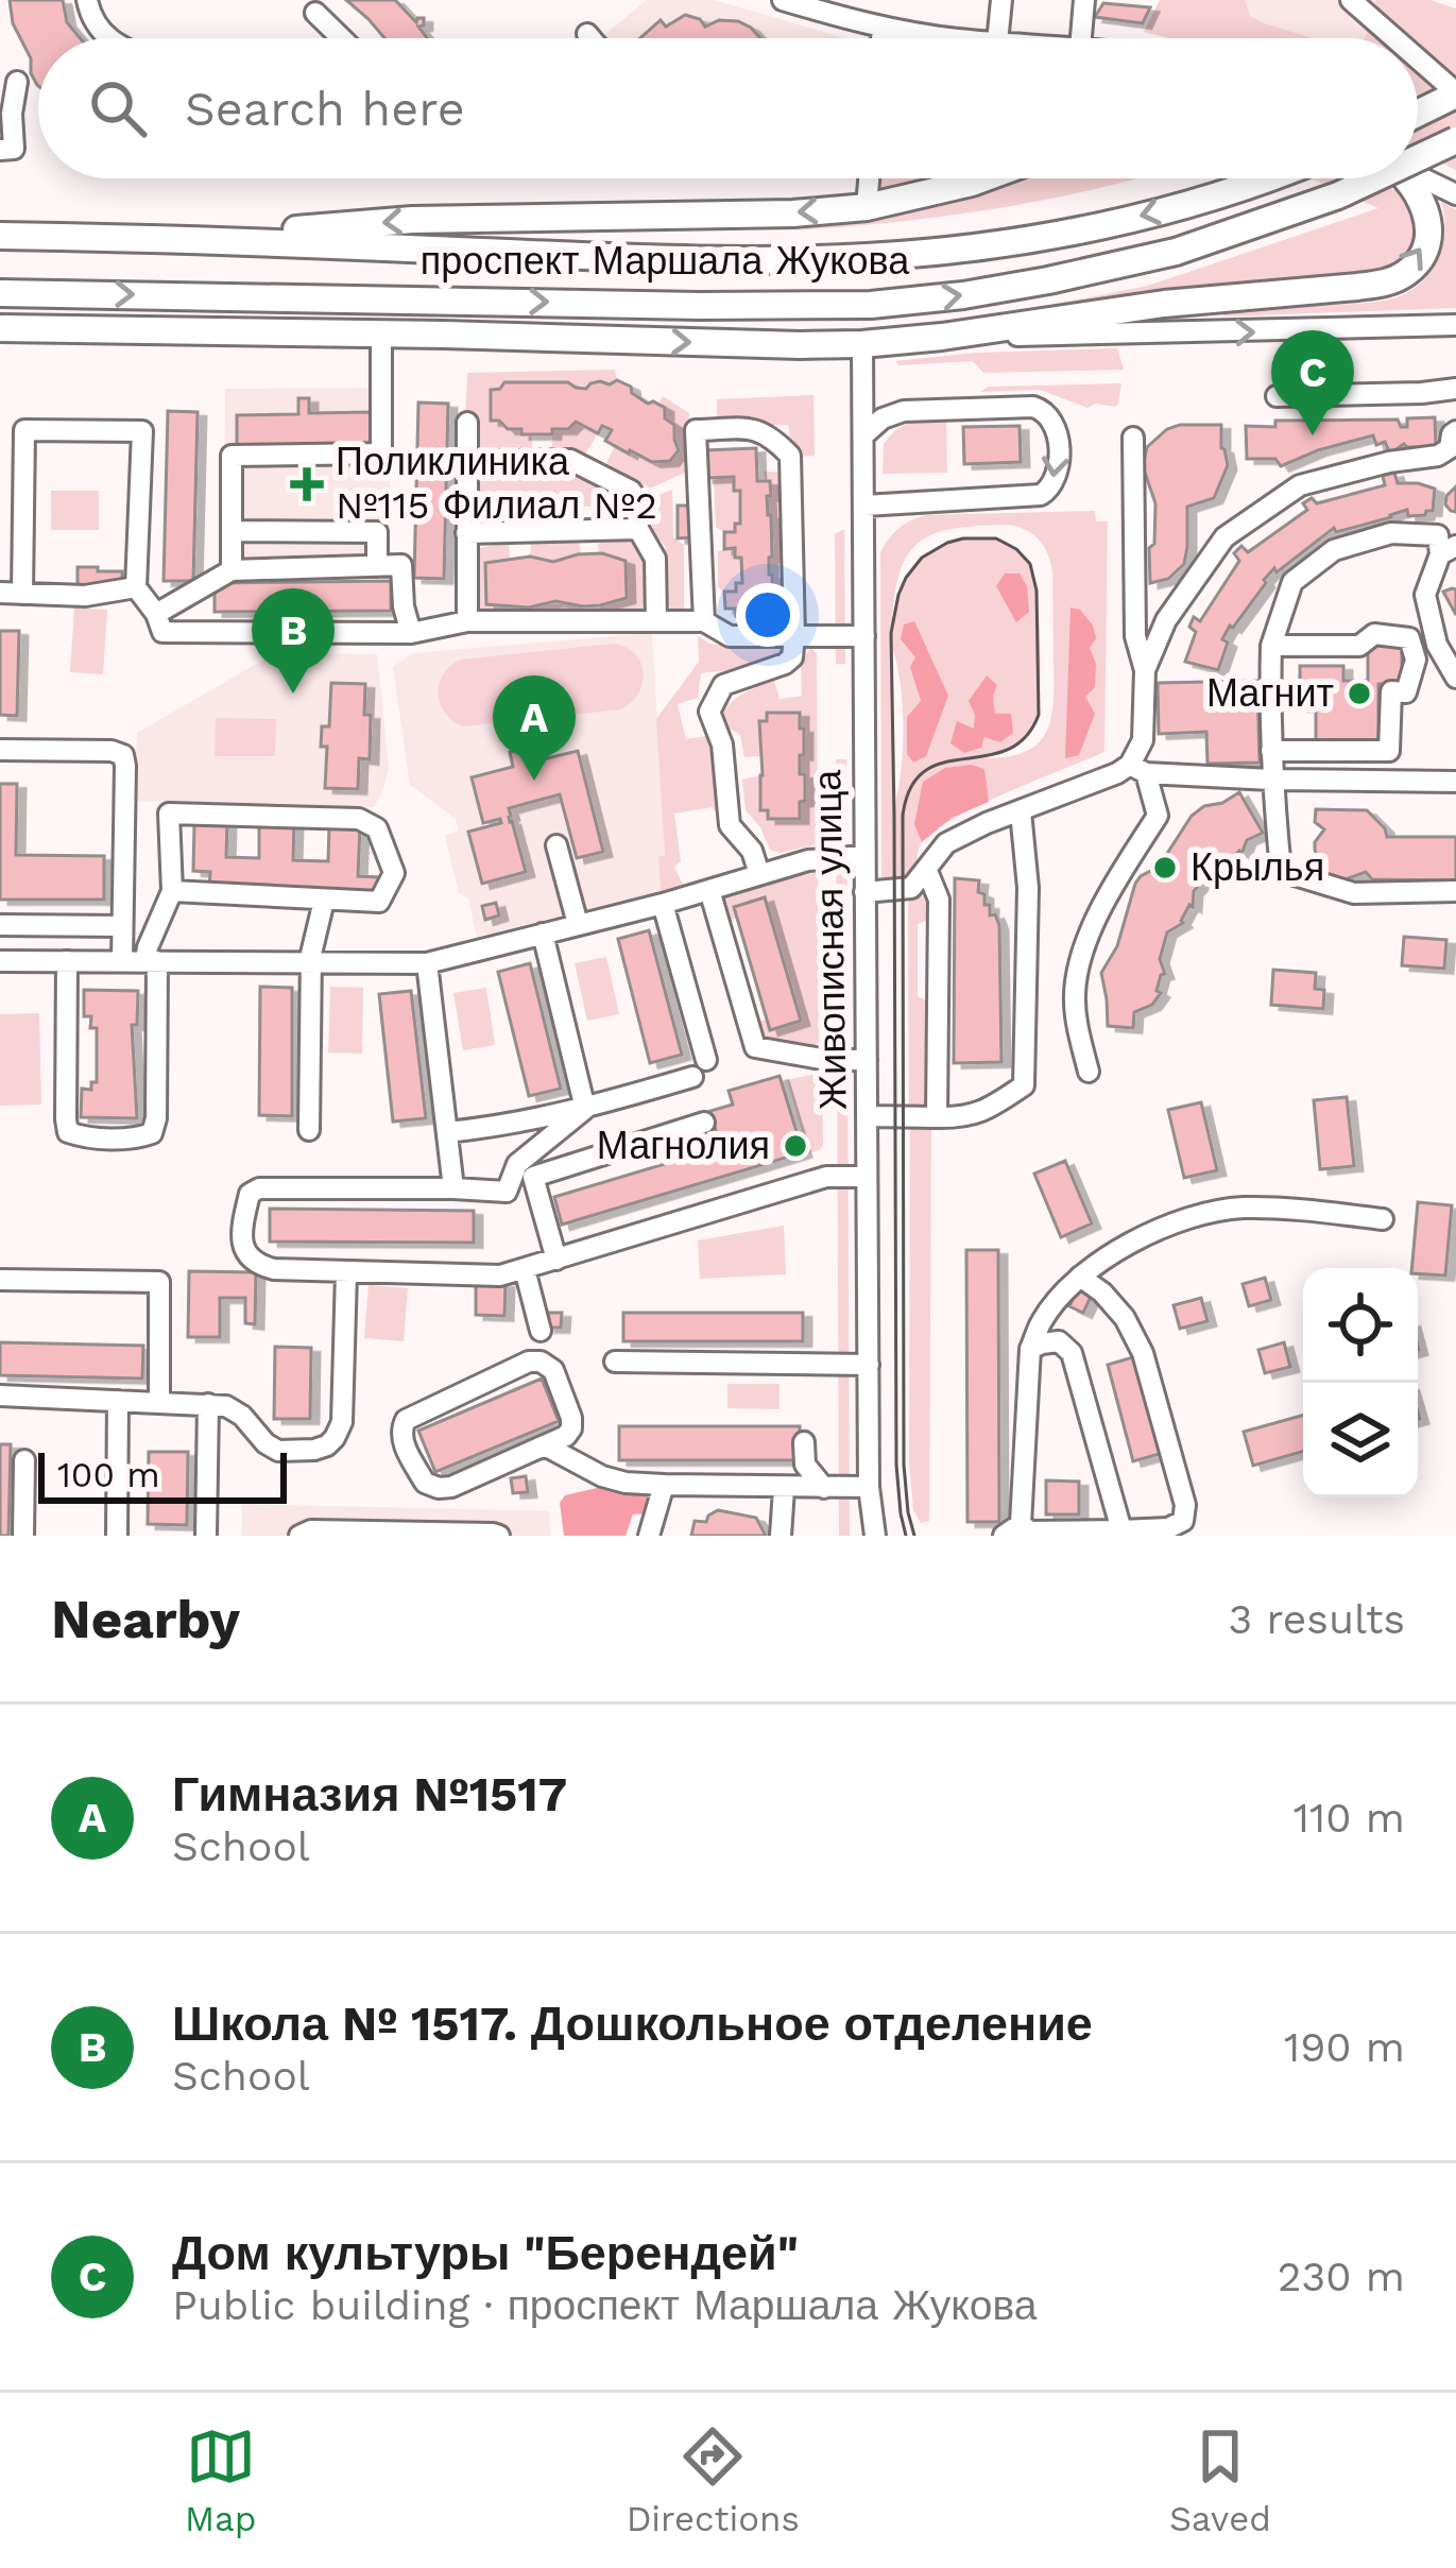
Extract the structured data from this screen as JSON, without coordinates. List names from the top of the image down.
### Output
{
  "streets": {
    "main road": ["проспект Маршала Жукова"],
    "street": ["Живописная улица"]
  },
  "crossings": [
    ["проспект Маршала Жукова", "Живописная улица"]
  ],
  "places": {
    "health": ["Поликлиника №115 Филиал №2"],
    "other": ["Магнит", "Крылья", "Магнолия"]
  },
  "scale_bar": "100 m",
  "page": {
    "search": "Search here",
    "pins": ["C", "B", "A"],
    "scale": "100 m",
    "heading": ["Nearby", "3 results"],
    "list": [
      {
        "mark": "A",
        "name": "Гимназия №1517",
        "note": "School",
        "value": "110 m"
      },
      {
        "mark": "B",
        "name": "Школа № 1517. Дошкольное отделение",
        "note": "School",
        "value": "190 m"
      },
      {
        "mark": "C",
        "name": "Дом культуры \"Берендей\"",
        "note": "Public building · проспект Маршала Жукова",
        "value": "230 m"
      }
    ],
    "nav": ["Map", "Directions", "Saved"]
  }
}
